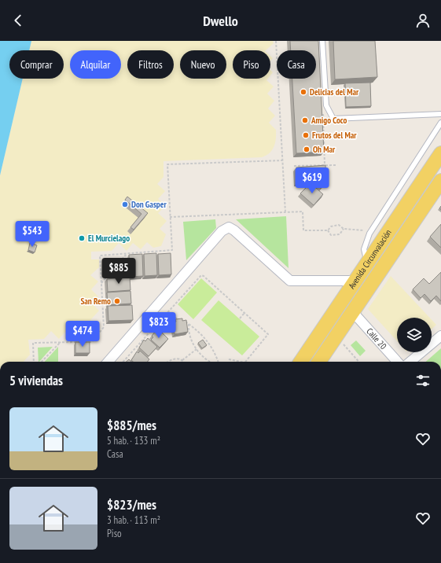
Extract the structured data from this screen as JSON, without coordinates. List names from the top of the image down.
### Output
{
  "streets": {
    "main road": ["Avenida Circunvalación"],
    "street": ["Calle 20"]
  },
  "crossings": [
    ["Avenida Circunvalación", "Calle 20"]
  ],
  "places": [
    "Delicias del Mar",
    "Amigo Coco",
    "Frutos del Mar",
    "Oh Mar",
    "Don Gasper",
    "El Murcielago",
    "San Remo"
  ],
  "page": {
    "header": "Dwello",
    "chip": [
      "Comprar",
      "Alquilar",
      "Filtros",
      "Nuevo",
      "Piso",
      "Casa"
    ],
    "price": [
      "$619",
      "$543",
      "$885",
      "$823",
      "$474"
    ],
    "heading": "5 viviendas",
    "list": [
      {
        "name": "$885/mes",
        "note": "5 hab. · 133 m² · Casa"
      },
      {
        "name": "$823/mes",
        "note": "3 hab. · 113 m² · Piso"
      }
    ]
  }
}
